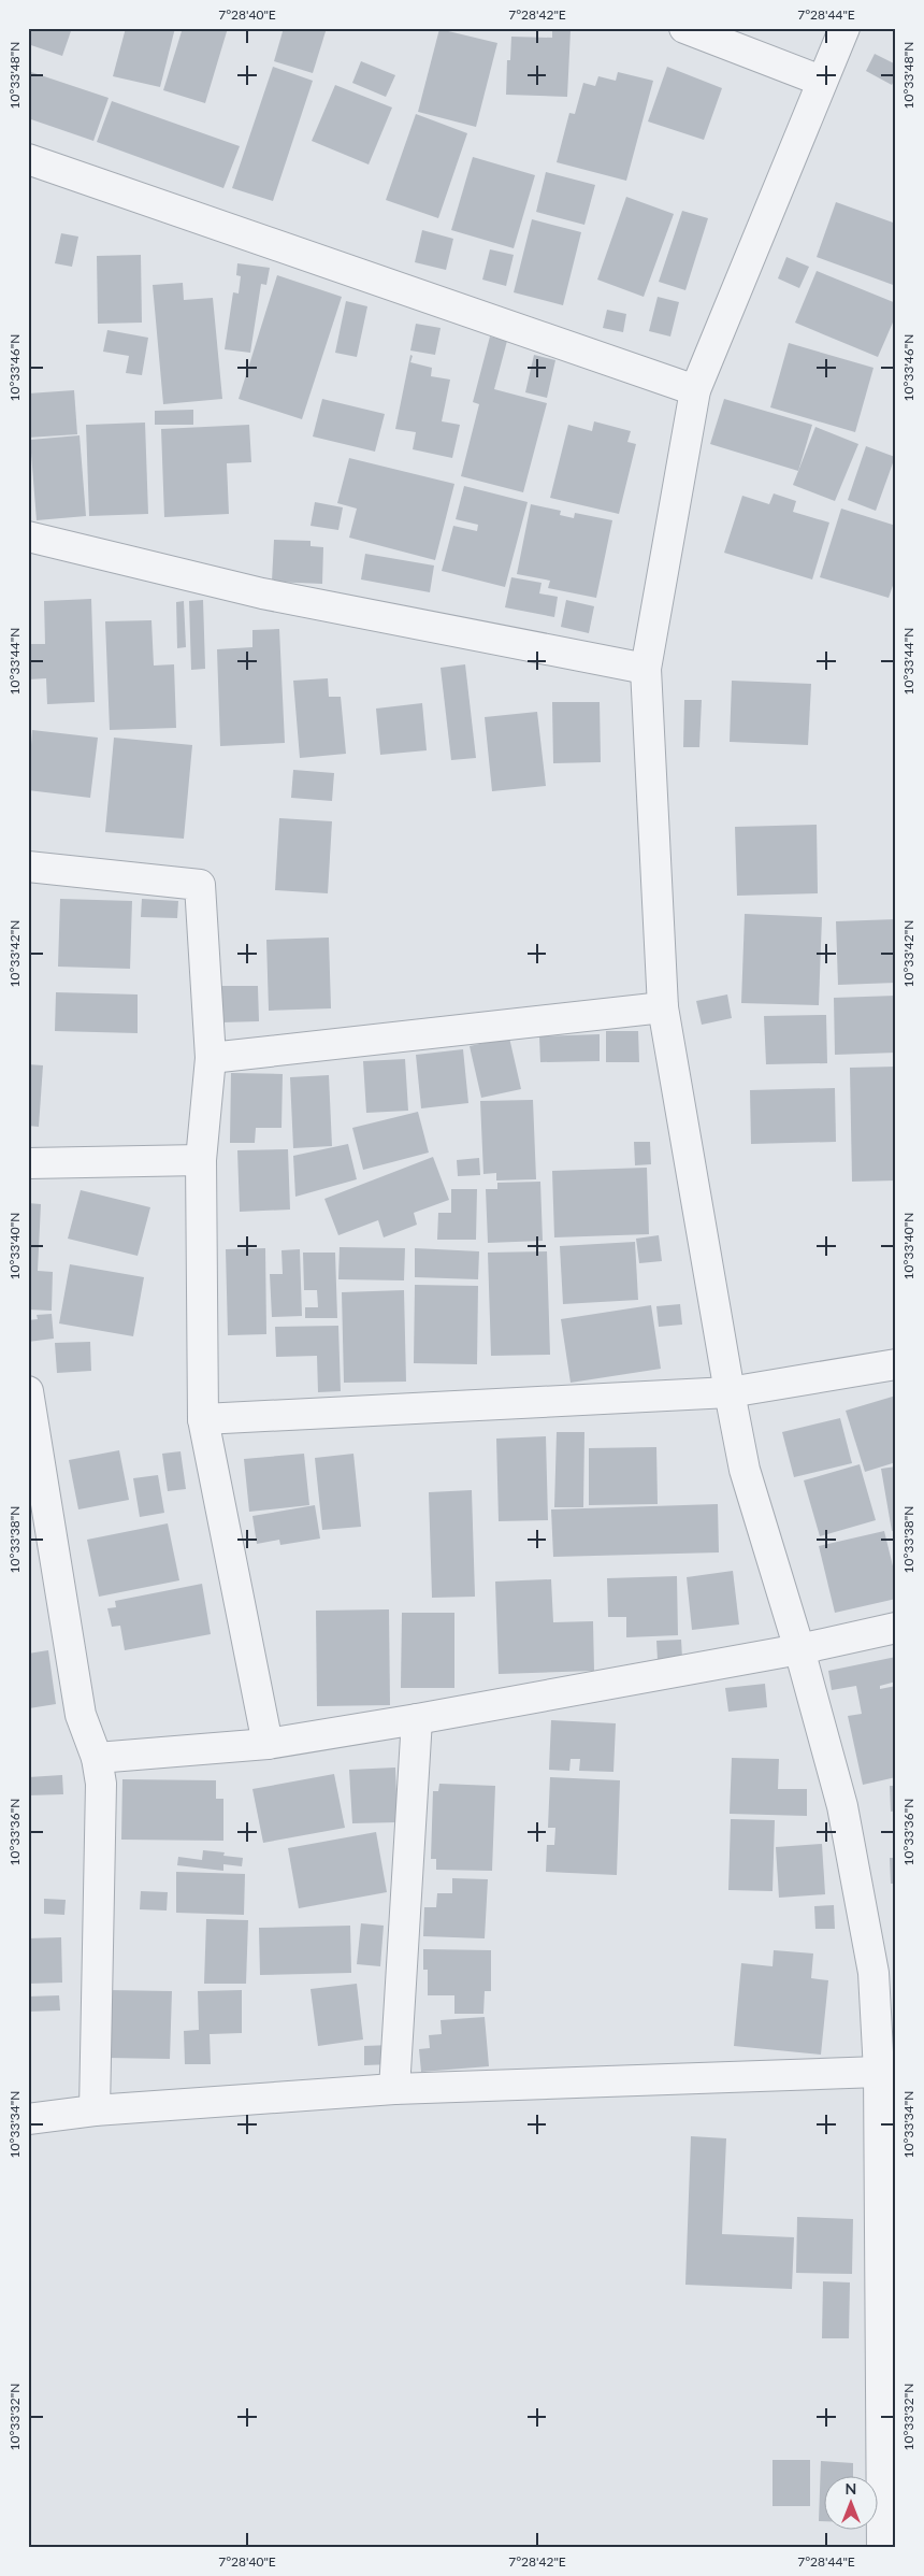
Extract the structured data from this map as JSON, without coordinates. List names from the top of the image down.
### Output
{
  "north": "top",
  "coordinates": [
    "7°28'40\"E",
    "7°28'42\"E",
    "7°28'44\"E",
    "10°33'48\"N",
    "10°33'46\"N",
    "10°33'44\"N",
    "10°33'42\"N",
    "10°33'40\"N",
    "10°33'38\"N",
    "10°33'36\"N",
    "10°33'34\"N",
    "10°33'32\"N"
  ]
}
